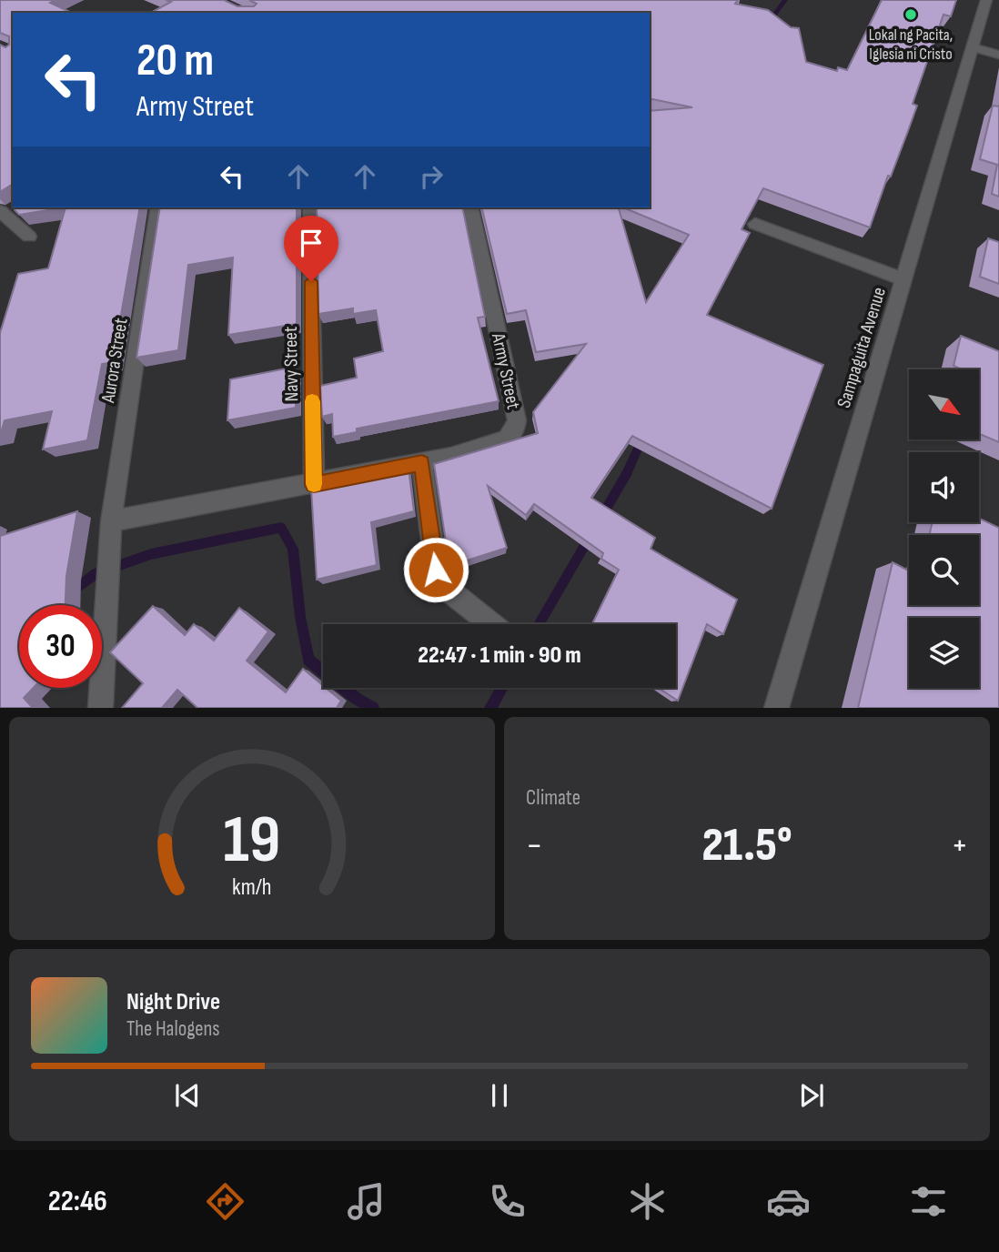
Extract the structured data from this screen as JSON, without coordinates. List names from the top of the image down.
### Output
{
  "streets": {
    "street": [
      "Sampaguita Avenue",
      "Aurora Street",
      "Navy Street",
      "Army Street"
    ]
  },
  "crossings": [
    ["Aurora Street", "Army Street"],
    ["Navy Street", "Army Street"]
  ],
  "places": ["Lokal ng Pacita, Iglesia ni Cristo"],
  "north": "bottom right",
  "page": {
    "turn": ["20 m", "Army Street"],
    "limit": "30",
    "trip": "22:47 · 1 min · 90 m",
    "tile": "Climate",
    "heat": ["−", "21.5°", "+"],
    "song": ["Night Drive", "The Halogens"],
    "tabs": "22:46",
    "gauge": ["19", "km/h"]
  }
}
